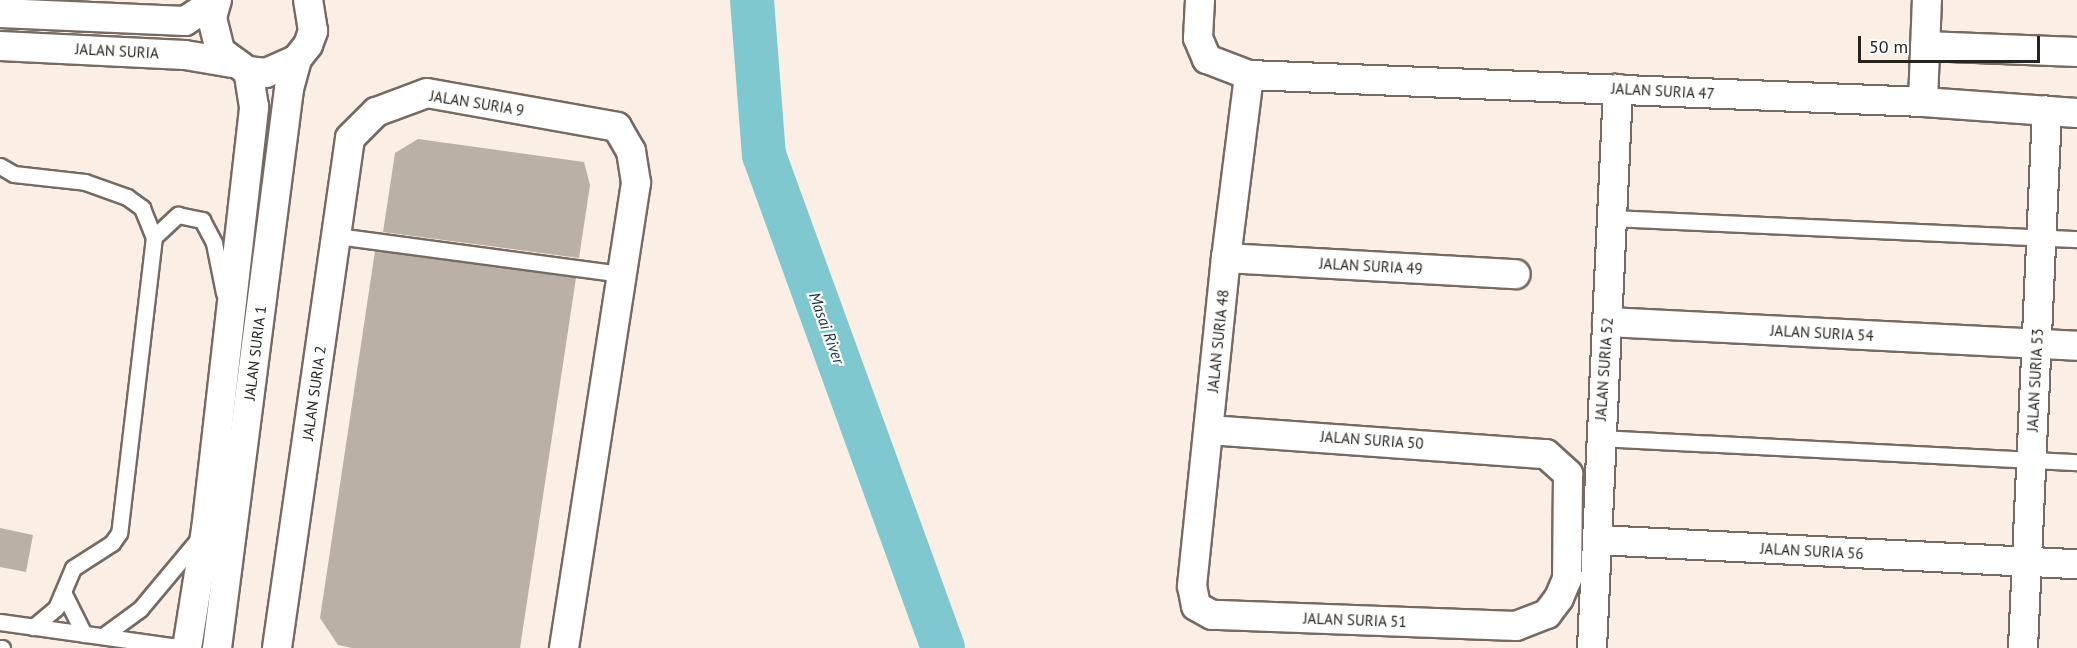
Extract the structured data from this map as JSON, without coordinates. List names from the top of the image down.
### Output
{
  "streets": {
    "street": [
      "JALAN SURIA",
      "JALAN SURIA 47",
      "JALAN SURIA 9",
      "JALAN SURIA 49",
      "JALAN SURIA 54",
      "JALAN SURIA 48",
      "JALAN SURIA 1",
      "JALAN SURIA 52",
      "JALAN SURIA 53",
      "JALAN SURIA 2",
      "JALAN SURIA 50",
      "JALAN SURIA 56",
      "JALAN SURIA 51"
    ]
  },
  "crossings": [
    ["JALAN SURIA", "JALAN SURIA 1"],
    ["JALAN SURIA 47", "JALAN SURIA 48"],
    ["JALAN SURIA 47", "JALAN SURIA 52"],
    ["JALAN SURIA 47", "JALAN SURIA 53"],
    ["JALAN SURIA 9", "JALAN SURIA 2"],
    ["JALAN SURIA 49", "JALAN SURIA 48"],
    ["JALAN SURIA 54", "JALAN SURIA 52"],
    ["JALAN SURIA 54", "JALAN SURIA 53"],
    ["JALAN SURIA 48", "JALAN SURIA 50"],
    ["JALAN SURIA 48", "JALAN SURIA 51"],
    ["JALAN SURIA 52", "JALAN SURIA 56"],
    ["JALAN SURIA 53", "JALAN SURIA 56"],
    ["JALAN SURIA 50", "JALAN SURIA 51"]
  ],
  "water": ["Masai River"],
  "scale_bar": "50 m"
}
